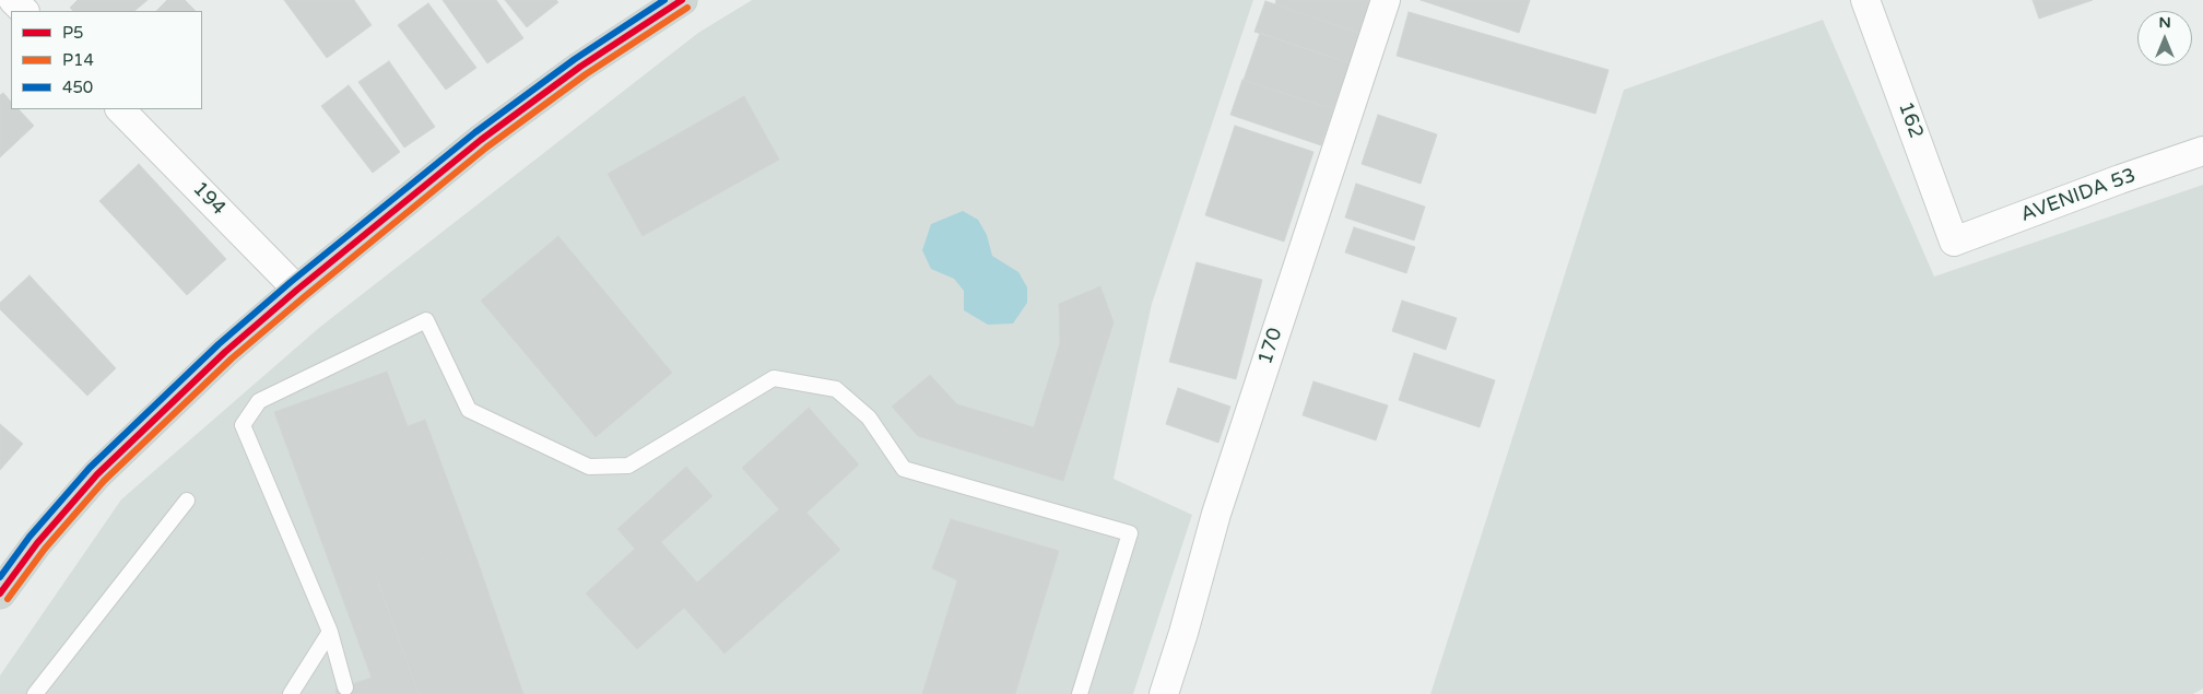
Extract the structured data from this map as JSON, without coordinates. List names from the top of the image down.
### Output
{
  "streets": {
    "street": [
      "162",
      "AVENIDA 53",
      "194",
      "170"
    ]
  },
  "crossings": [
    ["162", "AVENIDA 53"]
  ],
  "lines": ["transit line P5", "transit line 450", "transit line P14"],
  "legend": ["P5", "P14", "450"],
  "north": "top"
}
